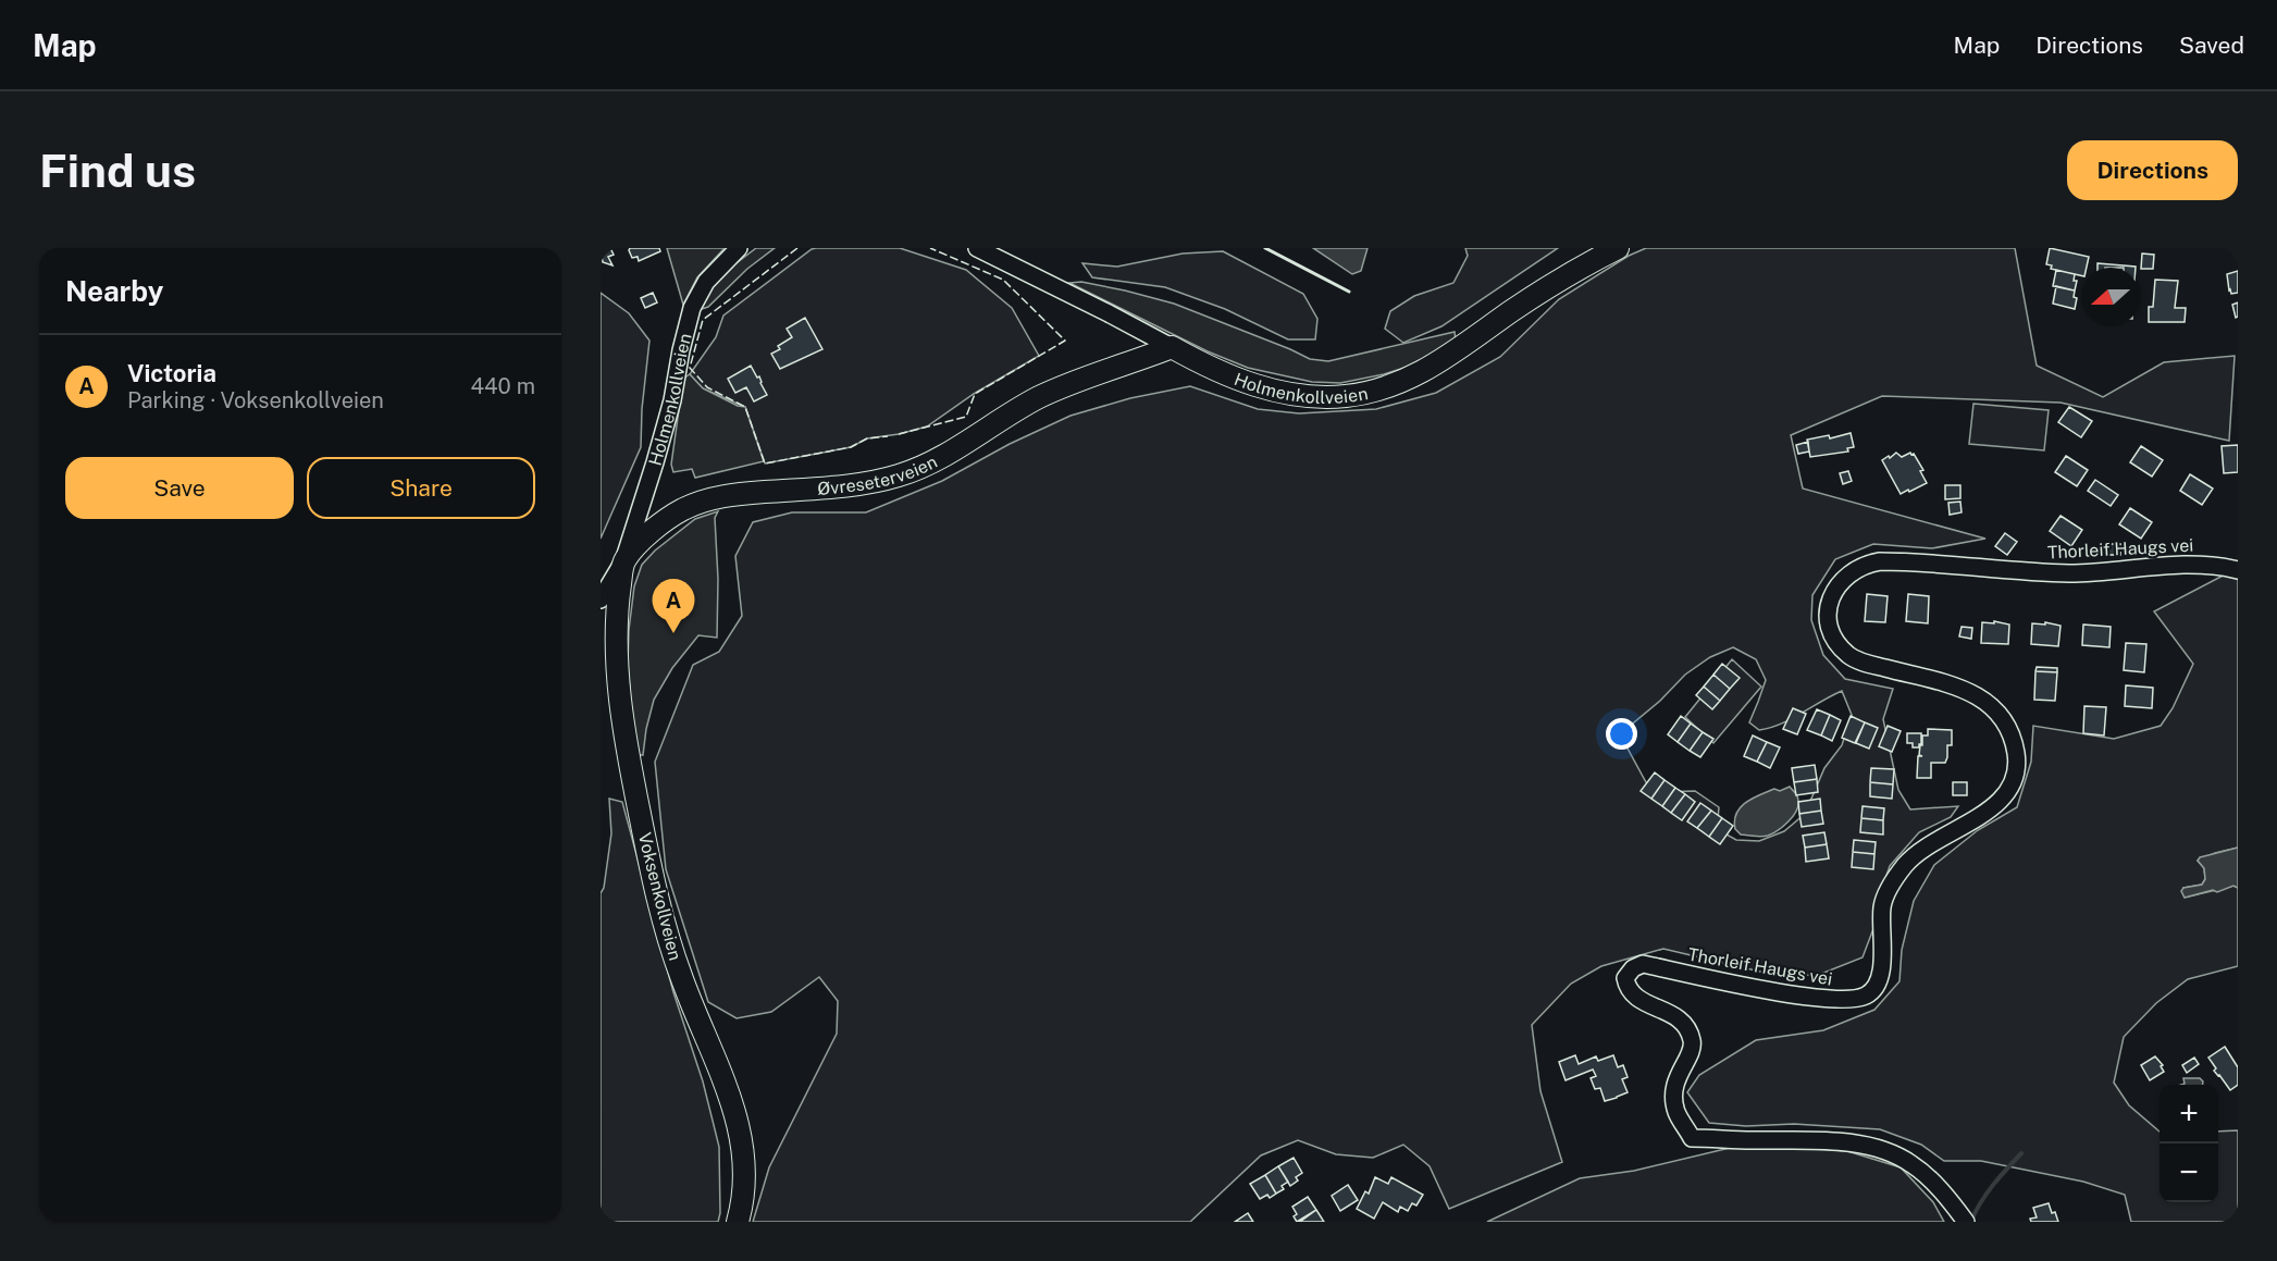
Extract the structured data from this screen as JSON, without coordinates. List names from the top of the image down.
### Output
{
  "streets": {
    "main road": ["Holmenkollveien", "Øvreseterveien", "Voksenkollveien"],
    "street": ["Thorleif Haugs vei"]
  },
  "crossings": [
    ["Holmenkollveien", "Øvreseterveien"],
    ["Holmenkollveien", "Voksenkollveien"],
    ["Øvreseterveien", "Voksenkollveien"]
  ],
  "north": "left",
  "page": {
    "header": "Map",
    "nav": ["Map", "Directions", "Saved"],
    "buttons": [
      "Directions",
      ["Save", "Share"]
    ],
    "title": "Find us",
    "heading": "Nearby",
    "list": [
      {
        "mark": "A",
        "name": "Victoria",
        "note": "Parking · Voksenkollveien",
        "value": "440 m"
      }
    ],
    "pins": "A",
    "map_buttons": ["+", "−"]
  }
}
